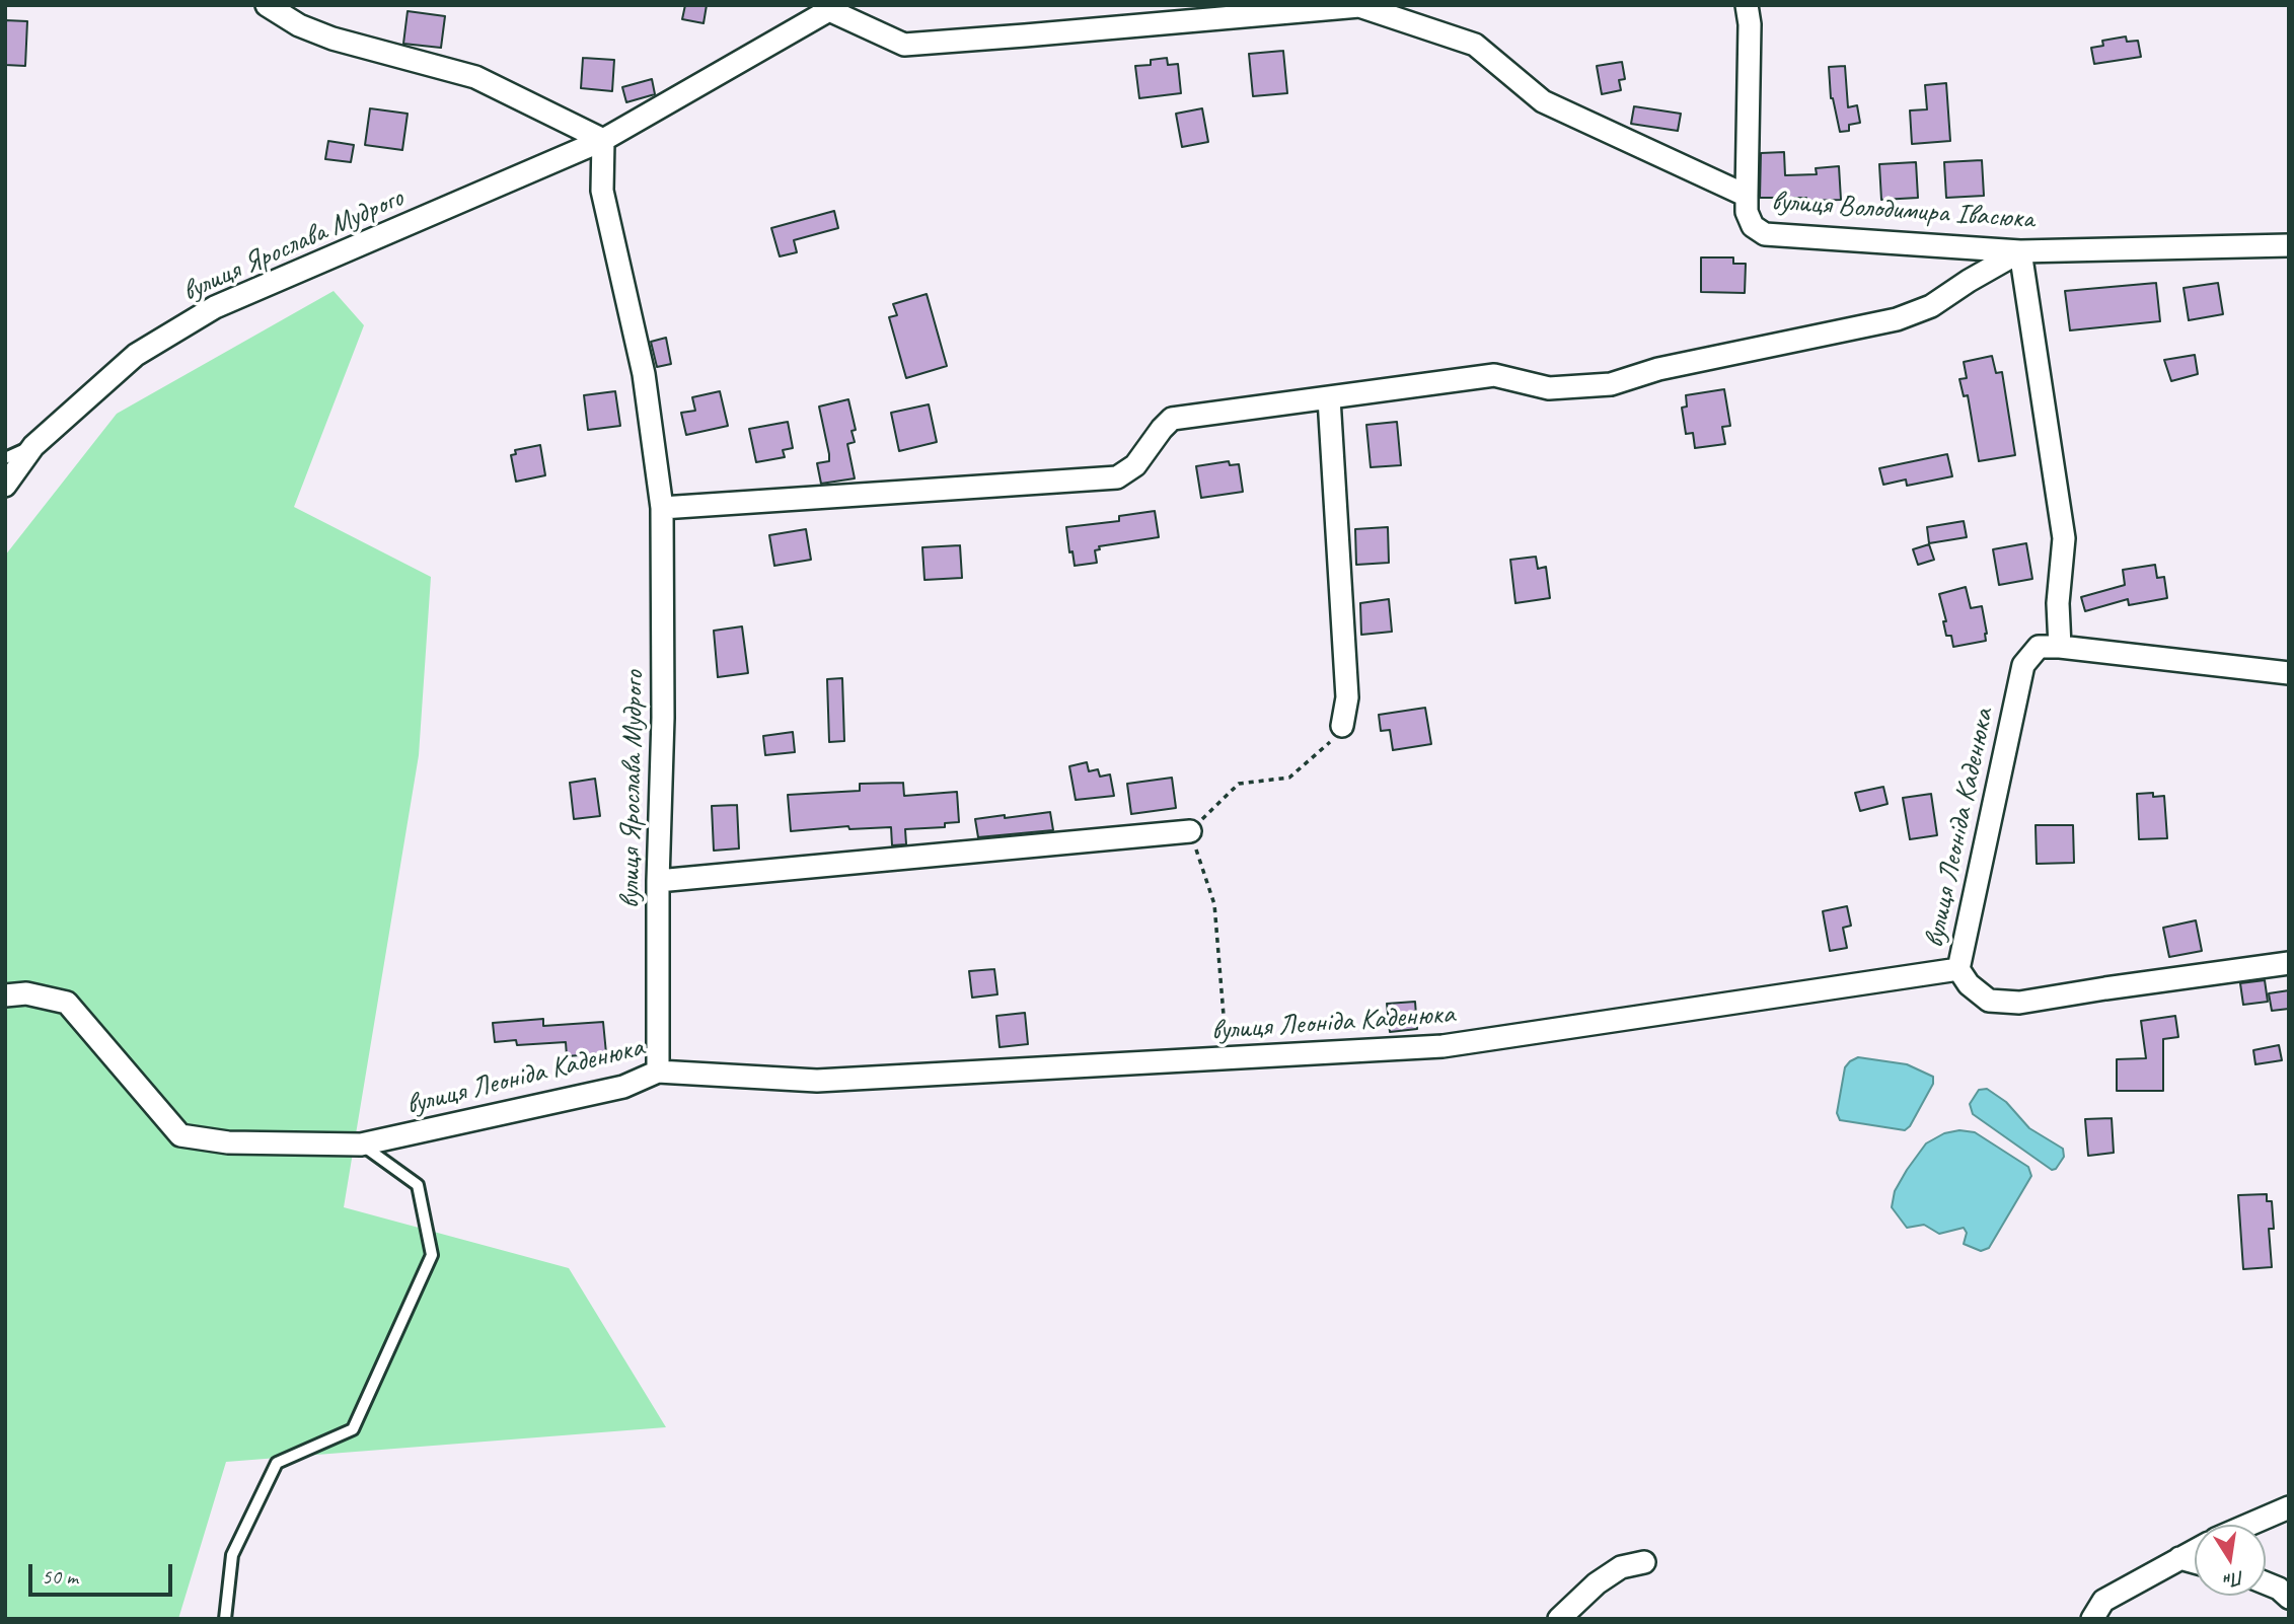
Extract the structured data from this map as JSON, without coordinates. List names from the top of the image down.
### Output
{
  "streets": {
    "street": ["вулиця Володимира Івасюка", "вулиця Ярослава Мудрого", "вулиця Леоніда Каденюка"]
  },
  "crossings": [
    ["вулиця Володимира Івасюка", "вулиця Ярослава Мудрого"],
    ["вулиця Ярослава Мудрого", "вулиця Леоніда Каденюка"]
  ],
  "scale_bar": "50 m",
  "north": "bottom"
}
